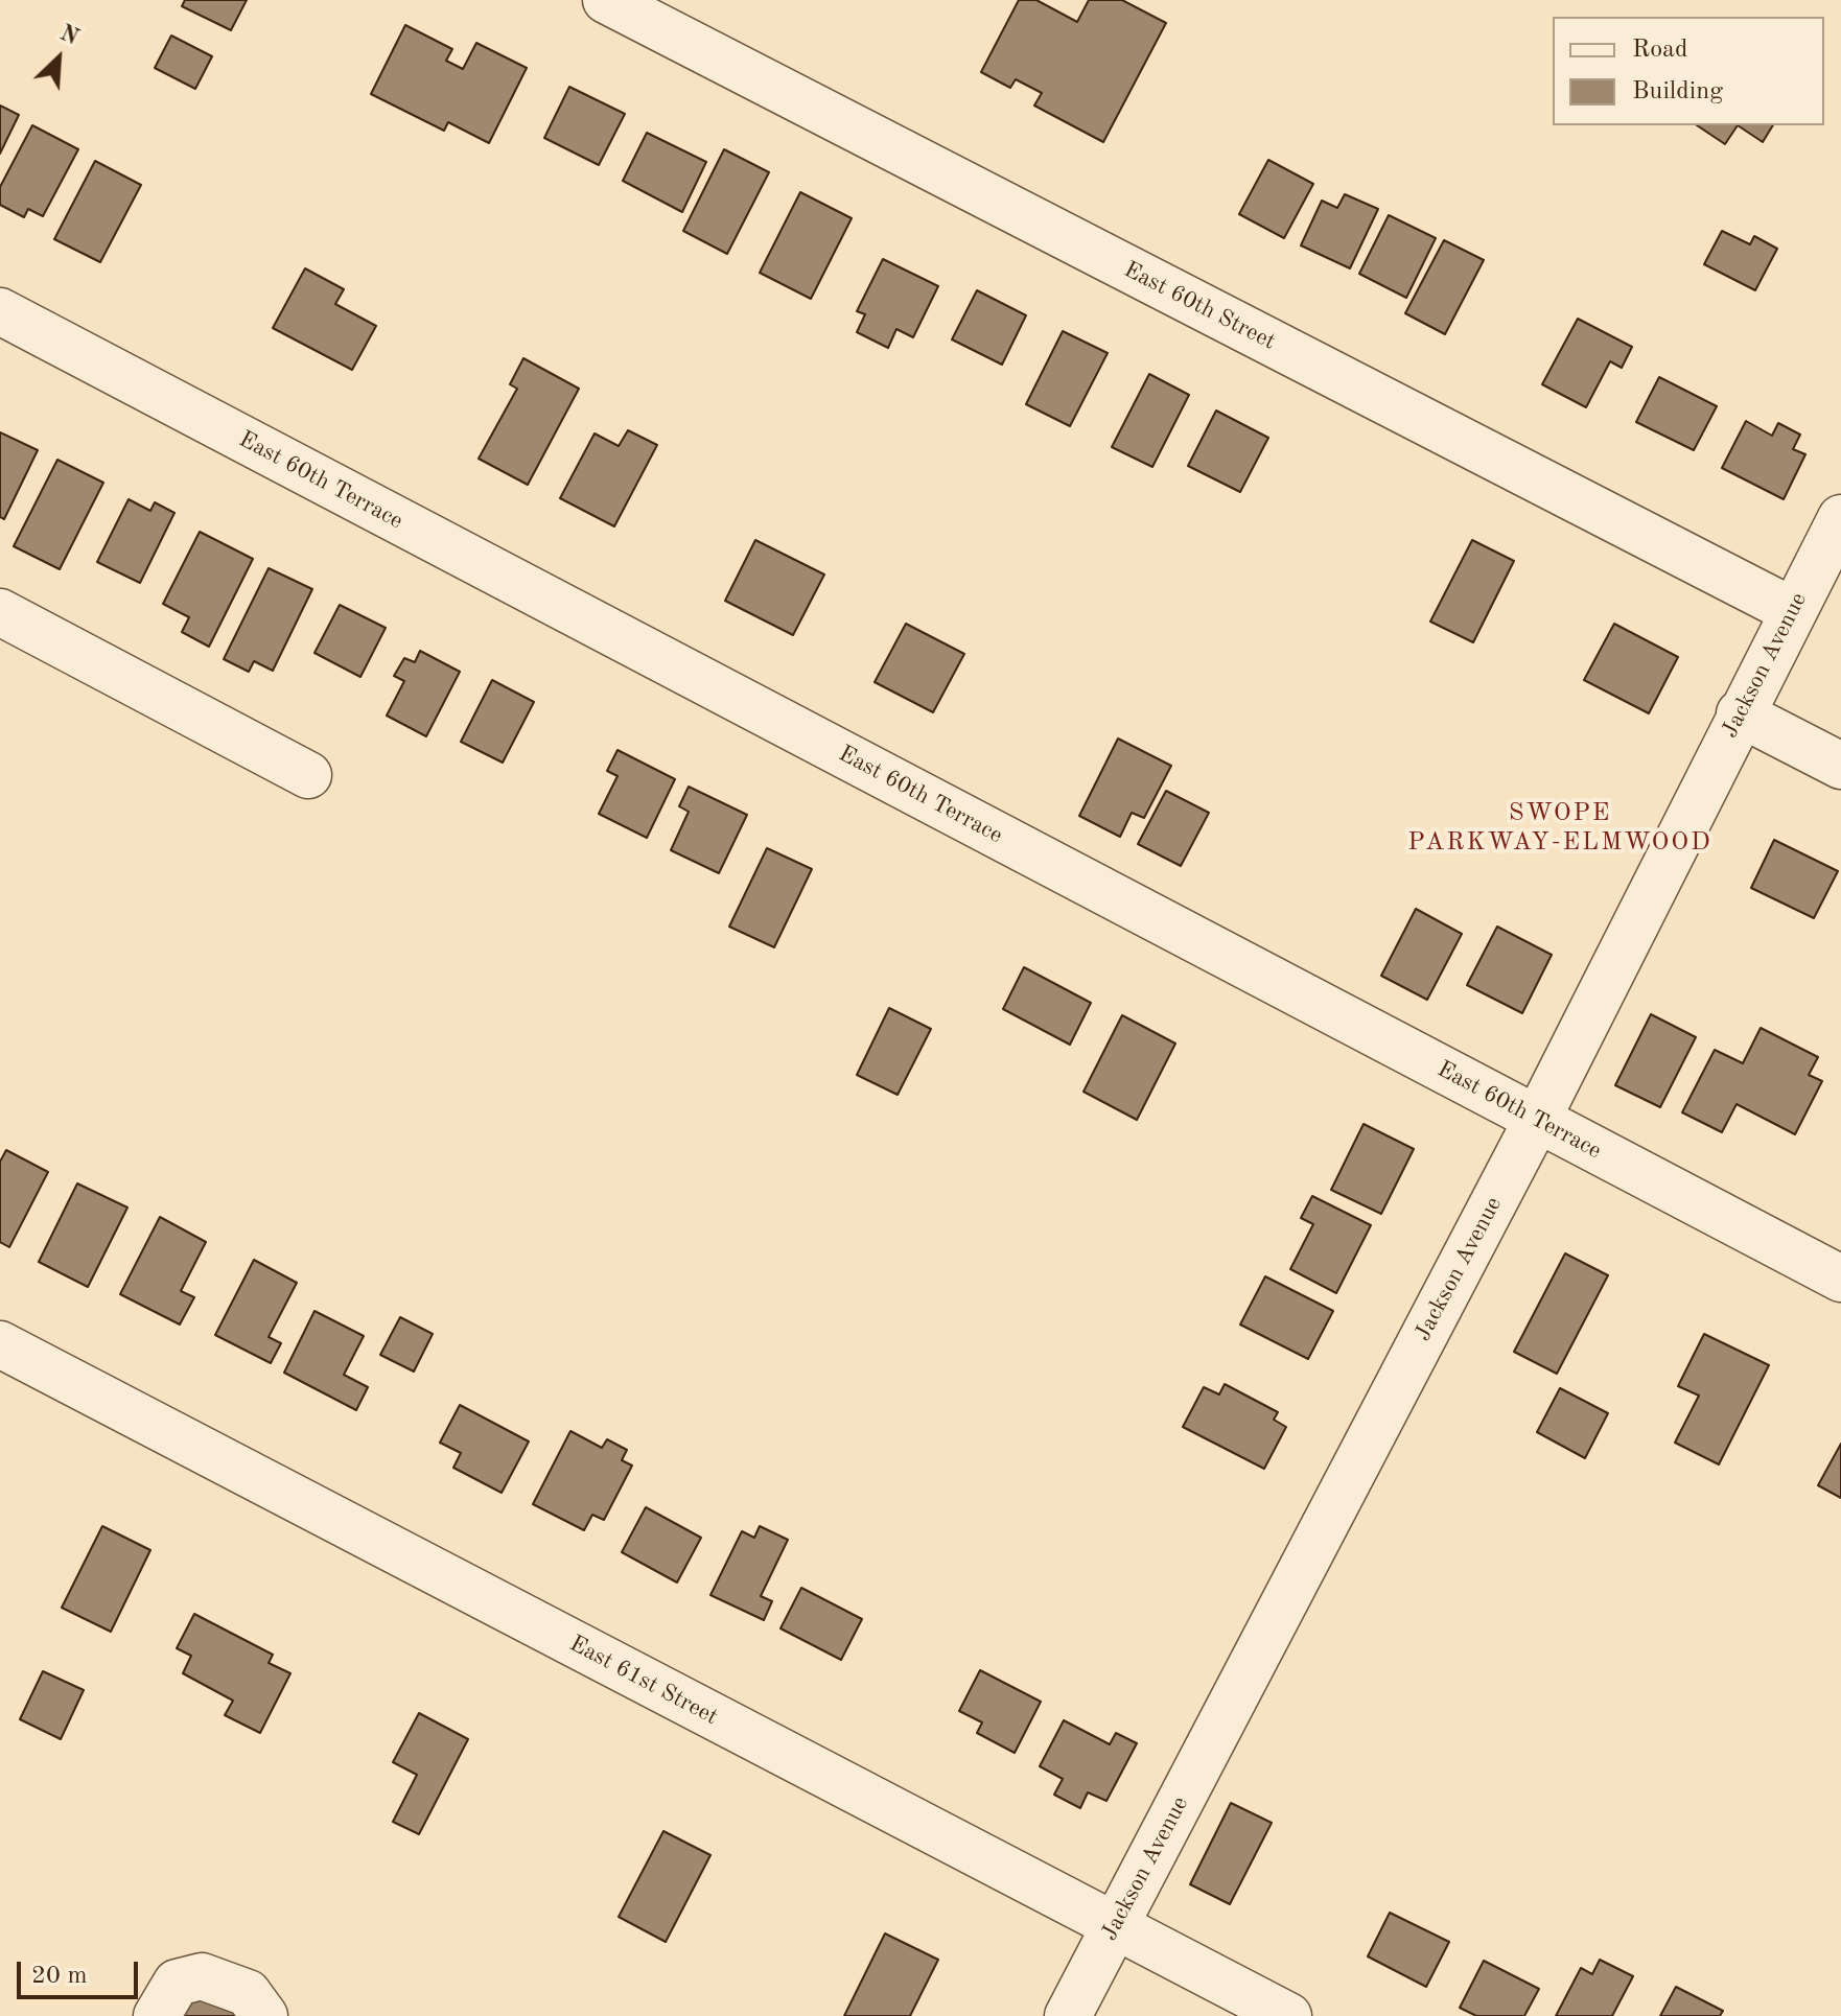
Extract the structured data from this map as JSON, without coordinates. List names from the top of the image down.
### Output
{
  "streets": {
    "street": [
      "East 60th Street",
      "East 60th Terrace",
      "Jackson Avenue",
      "East 61st Street"
    ]
  },
  "crossings": [
    ["East 60th Street", "Jackson Avenue"],
    ["East 60th Terrace", "Jackson Avenue"],
    ["Jackson Avenue", "East 61st Street"]
  ],
  "districts": ["SWOPE PARKWAY-ELMWOOD"],
  "legend": ["Road", "Building"],
  "scale_bar": "20 m",
  "north": "top right"
}
